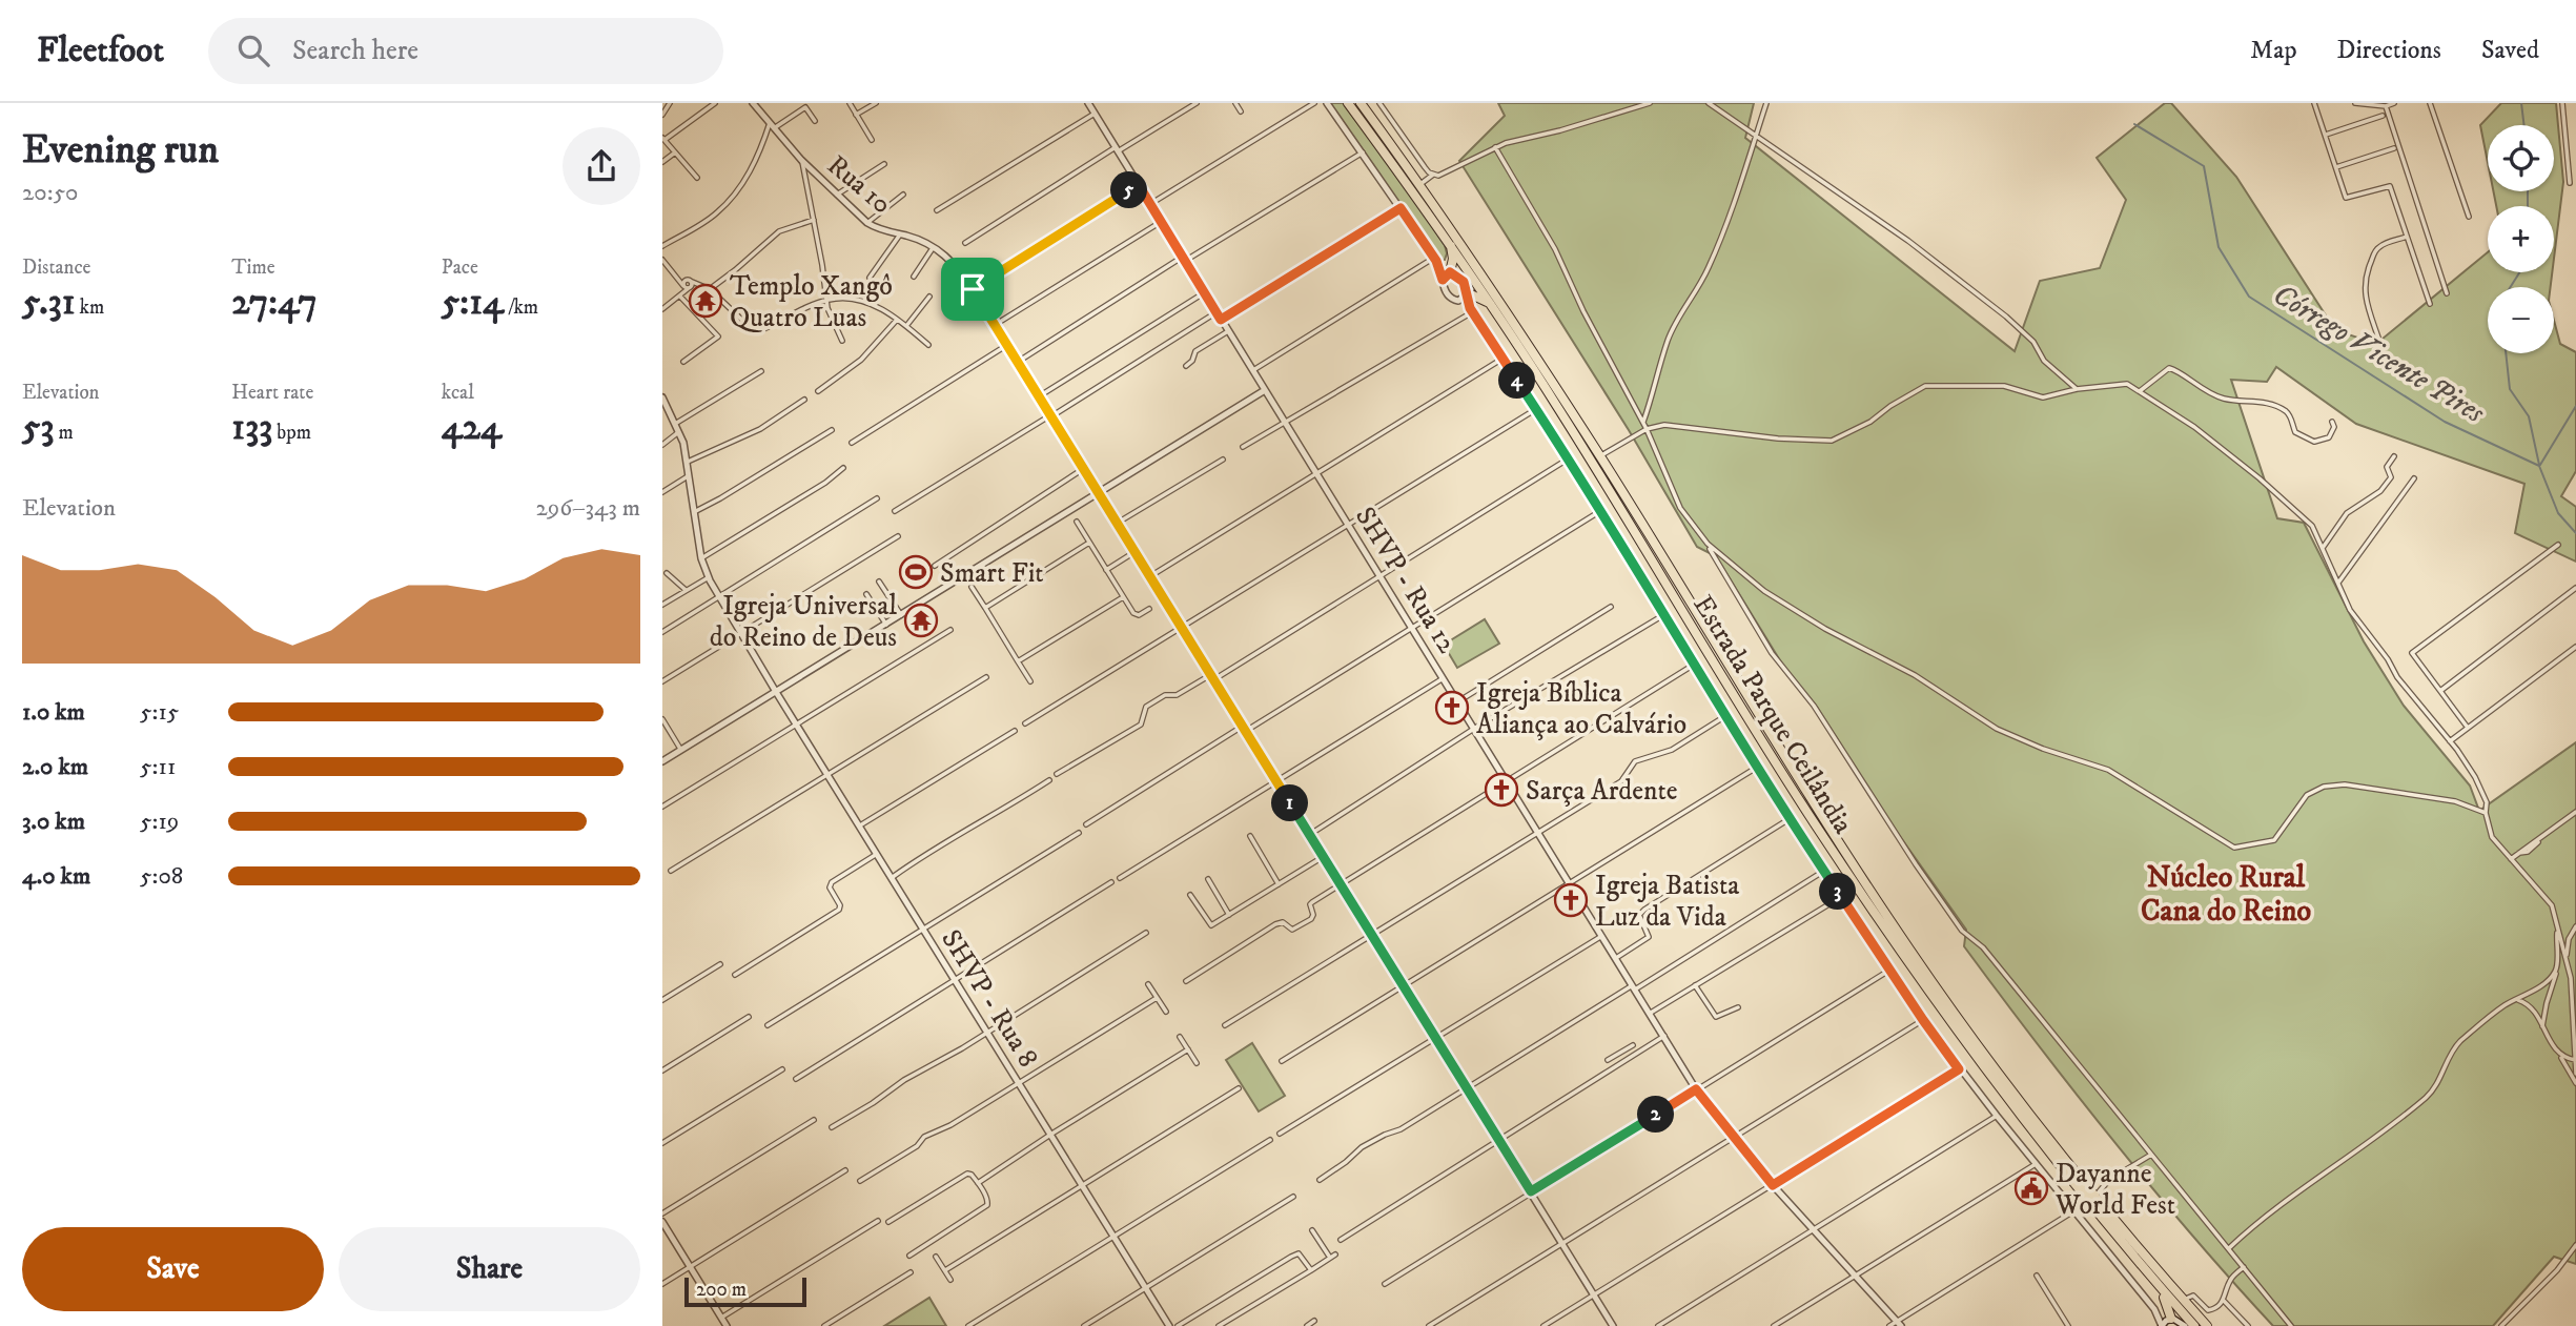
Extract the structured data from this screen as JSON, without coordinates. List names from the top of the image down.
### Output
{
  "streets": {
    "highway": ["Estrada Parque Ceilândia"],
    "street": ["Rua 10", "SHVP - Rua 12", "SHVP - Rua 8"]
  },
  "districts": ["Núcleo Rural Cana do Reino"],
  "water": ["Córrego Vicente Pires"],
  "places": {
    "temple": ["Templo Xangô Quatro Luas", "Igreja Universal do Reino de Deus"],
    "sports": ["Smart Fit"],
    "church": ["Igreja Bíblica Aliança ao Calvário", "Sarça Ardente", "Igreja Batista Luz da Vida"],
    "public building": ["Dayanne World Fest"]
  },
  "scale_bar": "200 m",
  "page": {
    "header": "Fleetfoot",
    "search": "Search here",
    "nav": ["Map", "Directions", "Saved"],
    "heading": ["Evening run", "20:50"],
    "map_buttons": ["+", "−"],
    "pins": [
      "5",
      "4",
      "1",
      "3",
      "2"
    ],
    "stats": [
      ["Distance", "5.31 km"],
      ["Time", "27:47"],
      ["Pace", "5:14 /km"],
      ["Elevation", "53 m"],
      ["Heart rate", "133 bpm"],
      ["kcal", "424"]
    ],
    "chart": ["Elevation", "296–343 m"],
    "list": [
      {
        "name": "1.0 km",
        "note": "5:15"
      },
      {
        "name": "2.0 km",
        "note": "5:11"
      },
      {
        "name": "3.0 km",
        "note": "5:19"
      },
      {
        "name": "4.0 km",
        "note": "5:08"
      }
    ],
    "buttons": ["Save", "Share"],
    "scale": "200 m"
  }
}
